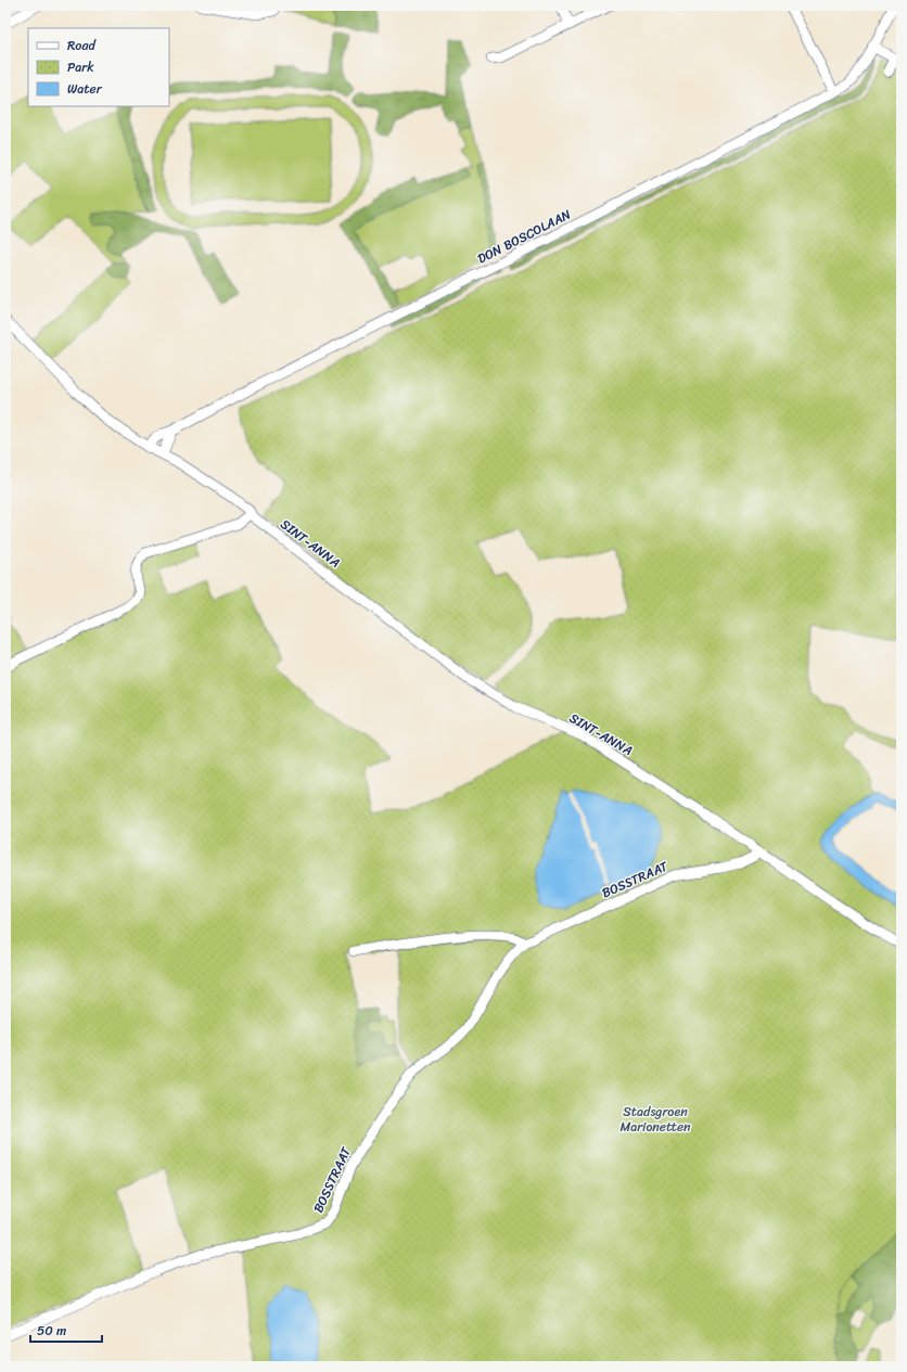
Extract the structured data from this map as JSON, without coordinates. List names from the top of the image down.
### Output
{
  "streets": {
    "street": ["DON BOSCOLAAN", "SINT-ANNA", "BOSSTRAAT"]
  },
  "crossings": [
    ["DON BOSCOLAAN", "SINT-ANNA"],
    ["SINT-ANNA", "BOSSTRAAT"]
  ],
  "parks": ["Stadsgroen Marionetten"],
  "legend": ["Road", "Park", "Water"],
  "scale_bar": "50 m"
}
